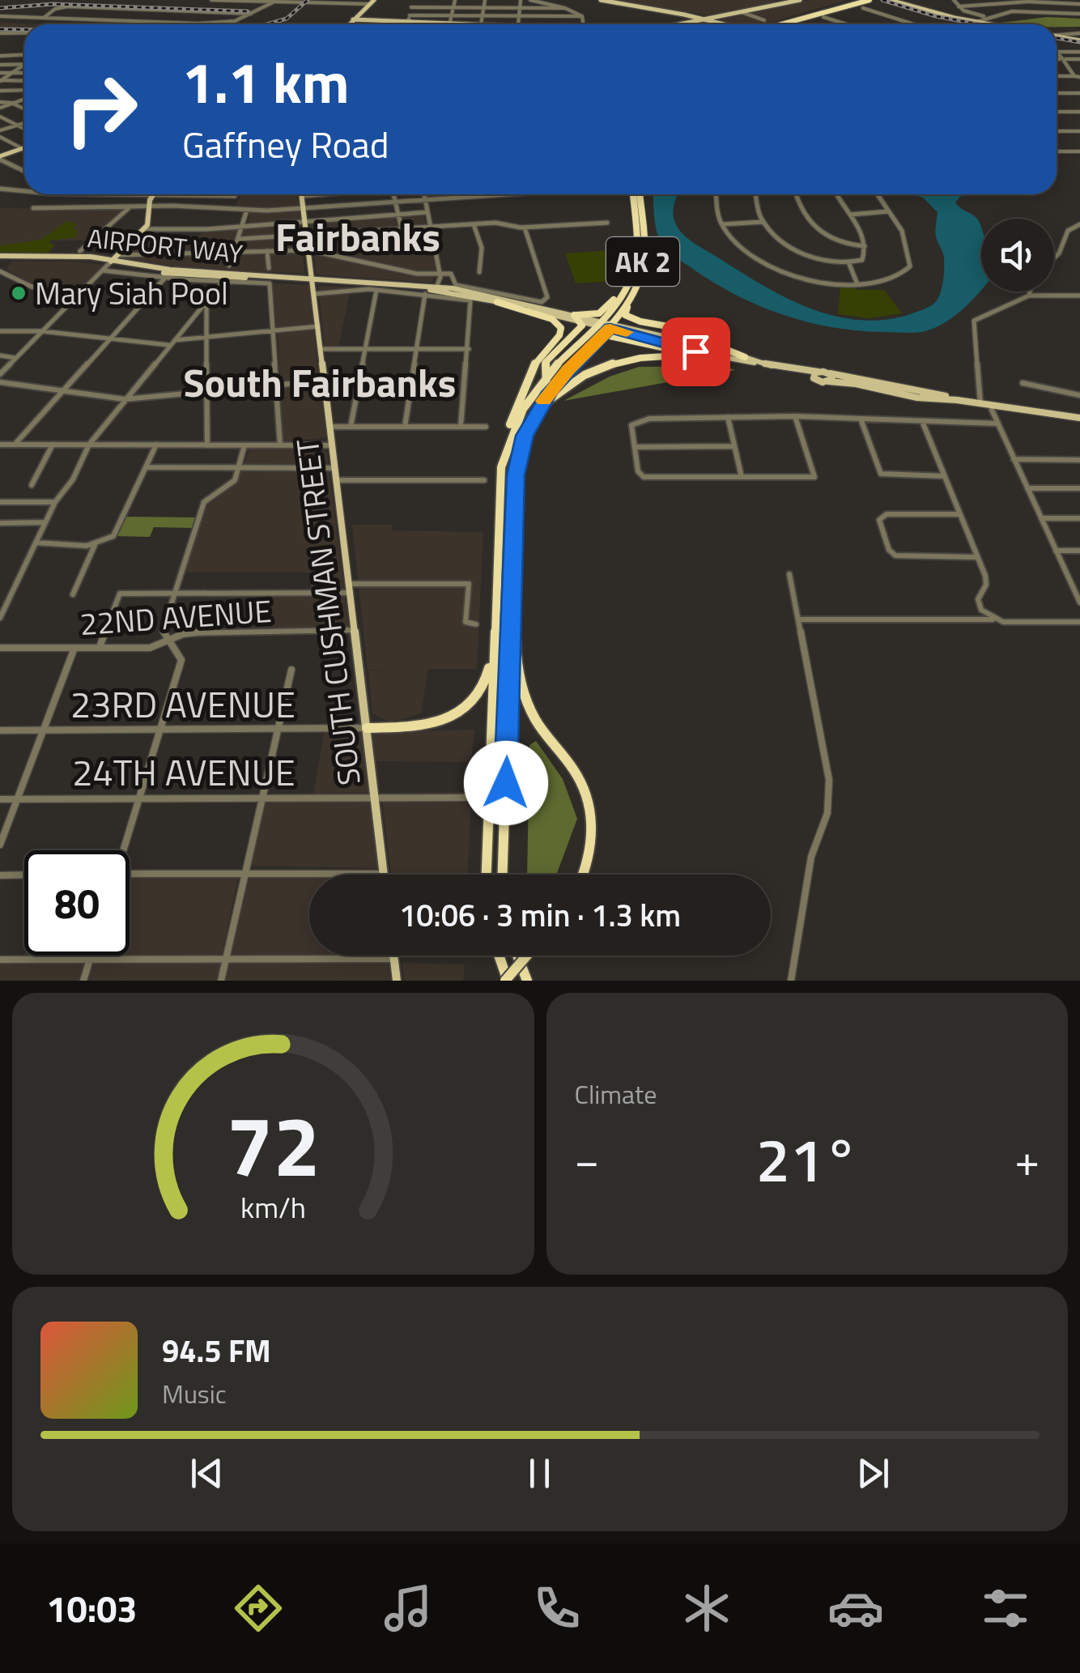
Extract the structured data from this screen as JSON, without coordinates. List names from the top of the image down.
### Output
{
  "streets": {
    "highway": ["AK 2"],
    "main road": ["AIRPORT WAY", "SOUTH CUSHMAN STREET"],
    "street": ["22ND AVENUE", "23RD AVENUE", "24TH AVENUE"]
  },
  "crossings": [
    ["AIRPORT WAY", "AK 2"],
    ["AIRPORT WAY", "SOUTH CUSHMAN STREET"],
    ["SOUTH CUSHMAN STREET", "22ND AVENUE"],
    ["SOUTH CUSHMAN STREET", "23RD AVENUE"],
    ["SOUTH CUSHMAN STREET", "24TH AVENUE"]
  ],
  "districts": ["Fairbanks", "South Fairbanks"],
  "places": ["Mary Siah Pool"],
  "page": {
    "turn": ["1.1 km", "Gaffney Road"],
    "limit": "80",
    "trip": "10:06 · 3 min · 1.3 km",
    "tile": "Climate",
    "heat": ["−", "21°", "+"],
    "song": ["94.5 FM", "Music"],
    "tabs": "10:03",
    "gauge": ["72", "km/h"]
  }
}
